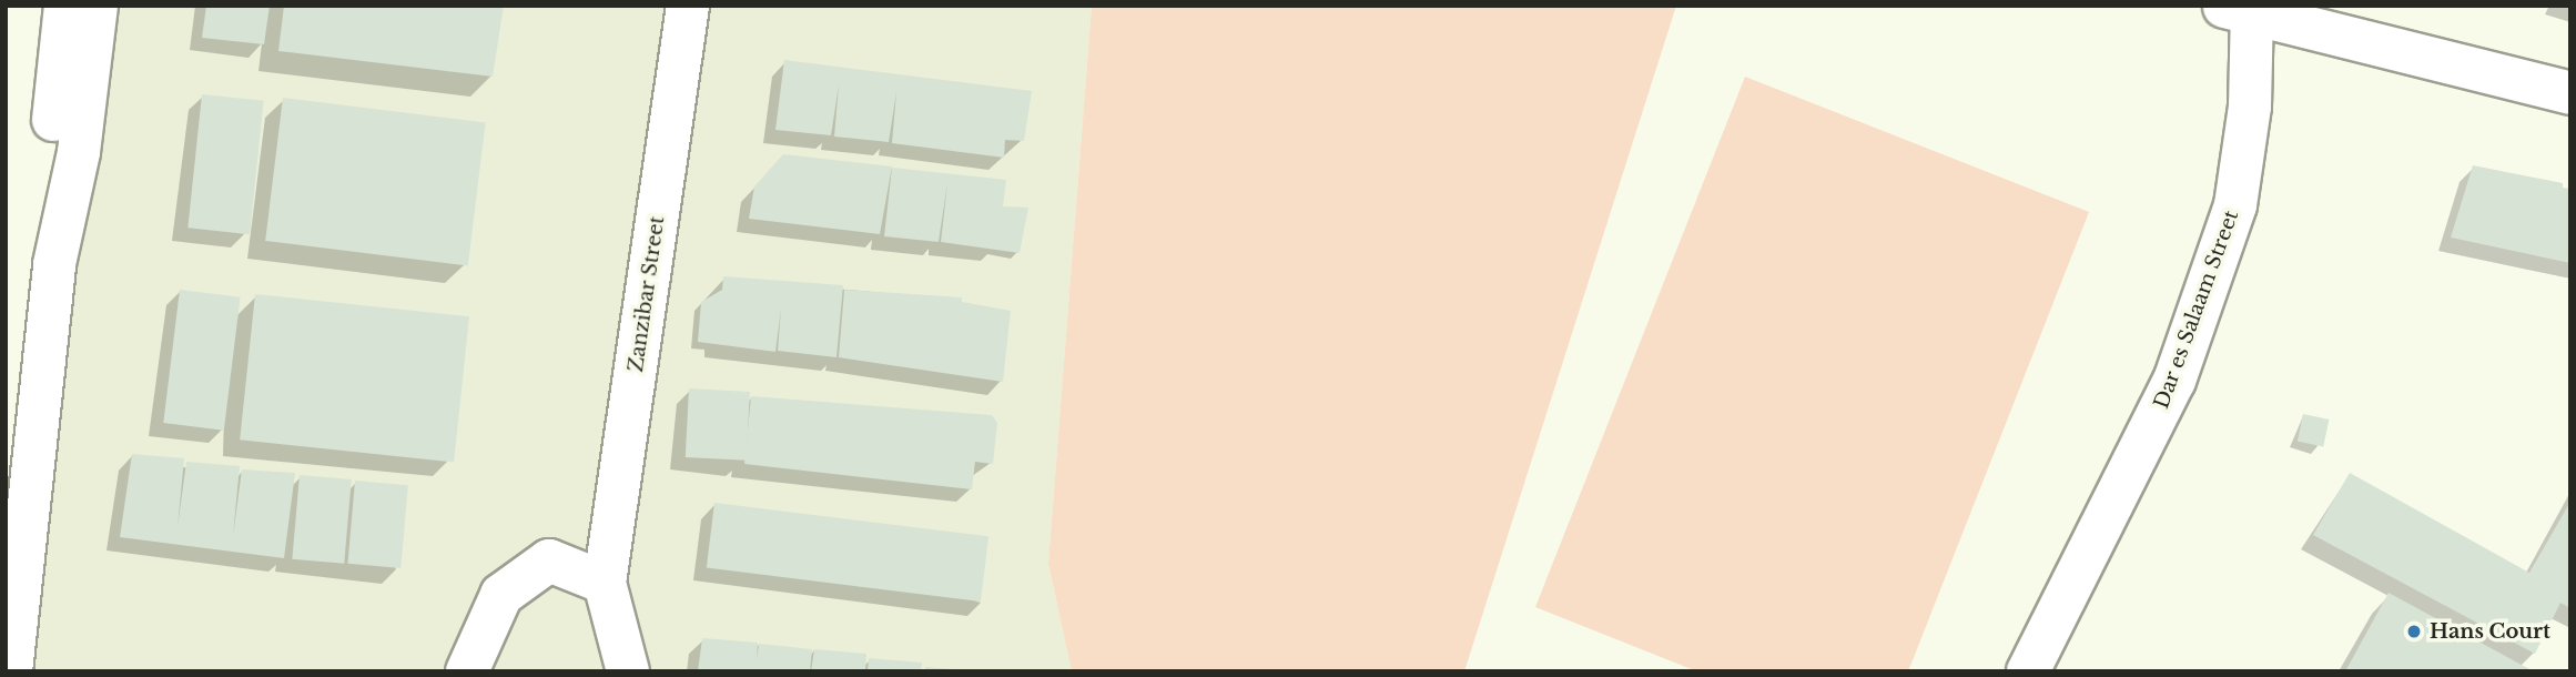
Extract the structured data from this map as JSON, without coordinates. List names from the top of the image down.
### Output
{
  "streets": {
    "street": ["Zanzibar Street", "Dar es Salaam Street"]
  },
  "places": ["Hans Court"]
}
